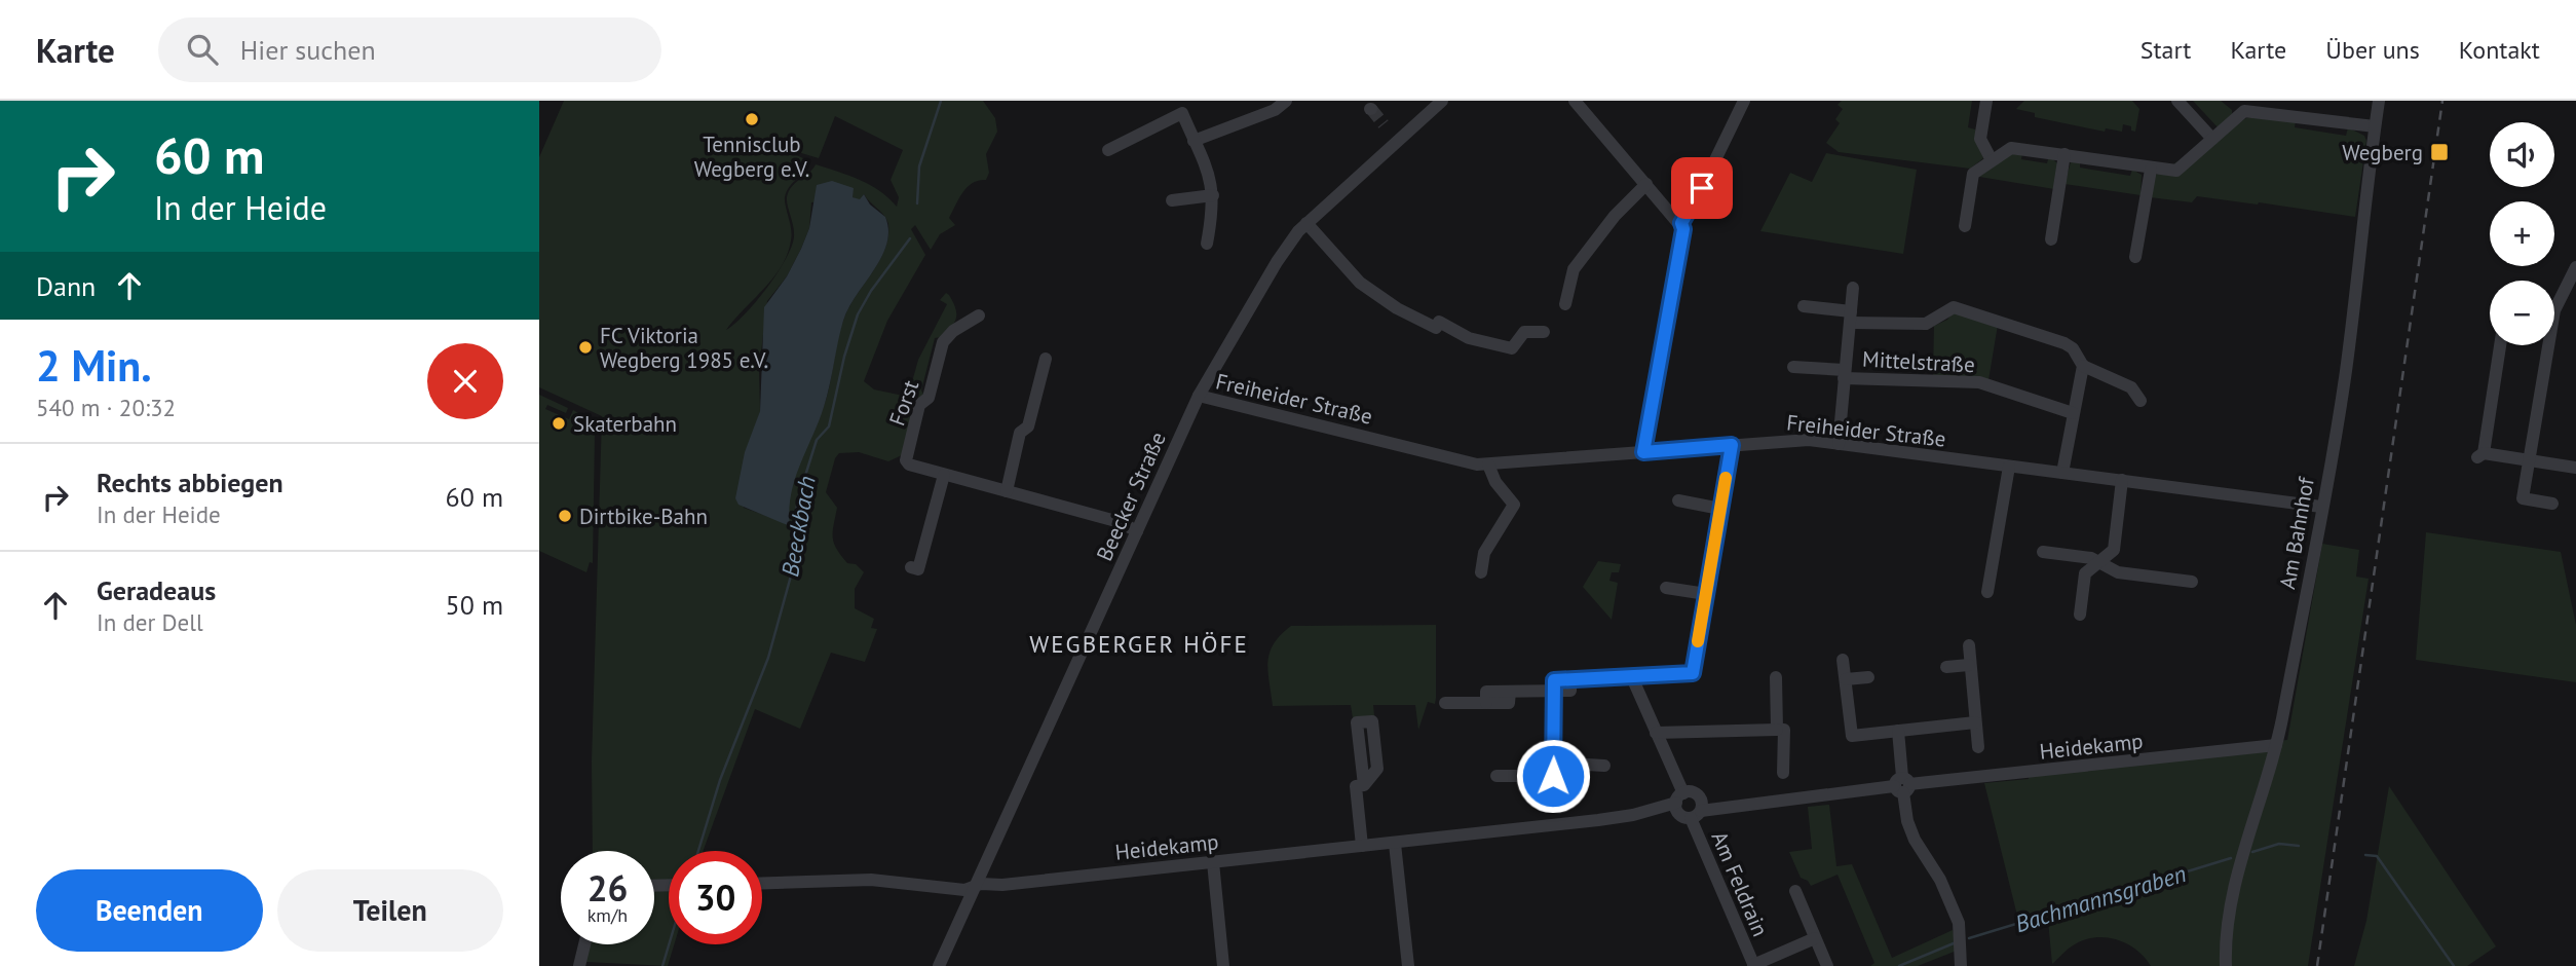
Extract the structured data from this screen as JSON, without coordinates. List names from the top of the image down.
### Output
{
  "streets": {
    "street": [
      "Mittelstraße",
      "Freiheider Straße",
      "Forst",
      "Beecker Straße",
      "Am Bahnhof",
      "Heidekamp",
      "Am Feldrain"
    ]
  },
  "crossings": [
    ["Freiheider Straße", "Beecker Straße"],
    ["Freiheider Straße", "Am Bahnhof"],
    ["Forst", "Beecker Straße"],
    ["Beecker Straße", "Heidekamp"],
    ["Am Bahnhof", "Heidekamp"],
    ["Heidekamp", "Am Feldrain"]
  ],
  "districts": ["WEGBERGER HÖFE"],
  "water": ["Beeckbach", "Bachmannsgraben"],
  "places": {
    "other": [
      "Tennisclub Wegberg e.V.",
      "FC Viktoria Wegberg 1985 e.V.",
      "Skaterbahn",
      "Dirtbike-Bahn"
    ],
    "transit": ["Wegberg"]
  },
  "page": {
    "header": "Karte",
    "search": "Hier suchen",
    "nav": [
      "Start",
      "Karte",
      "Über uns",
      "Kontakt"
    ],
    "turn": ["60 m", "In der Heide"],
    "map_buttons": ["+", "−"],
    "then": "Dann",
    "heading": ["2 Min.", "540 m · 20:32"],
    "list": [
      {
        "name": "Rechts abbiegen",
        "note": "In der Heide",
        "value": "60 m"
      },
      {
        "name": "Geradeaus",
        "note": "In der Dell",
        "value": "50 m"
      }
    ],
    "speed": "26 km/h",
    "limit": "30",
    "buttons": ["Beenden", "Teilen"]
  }
}
